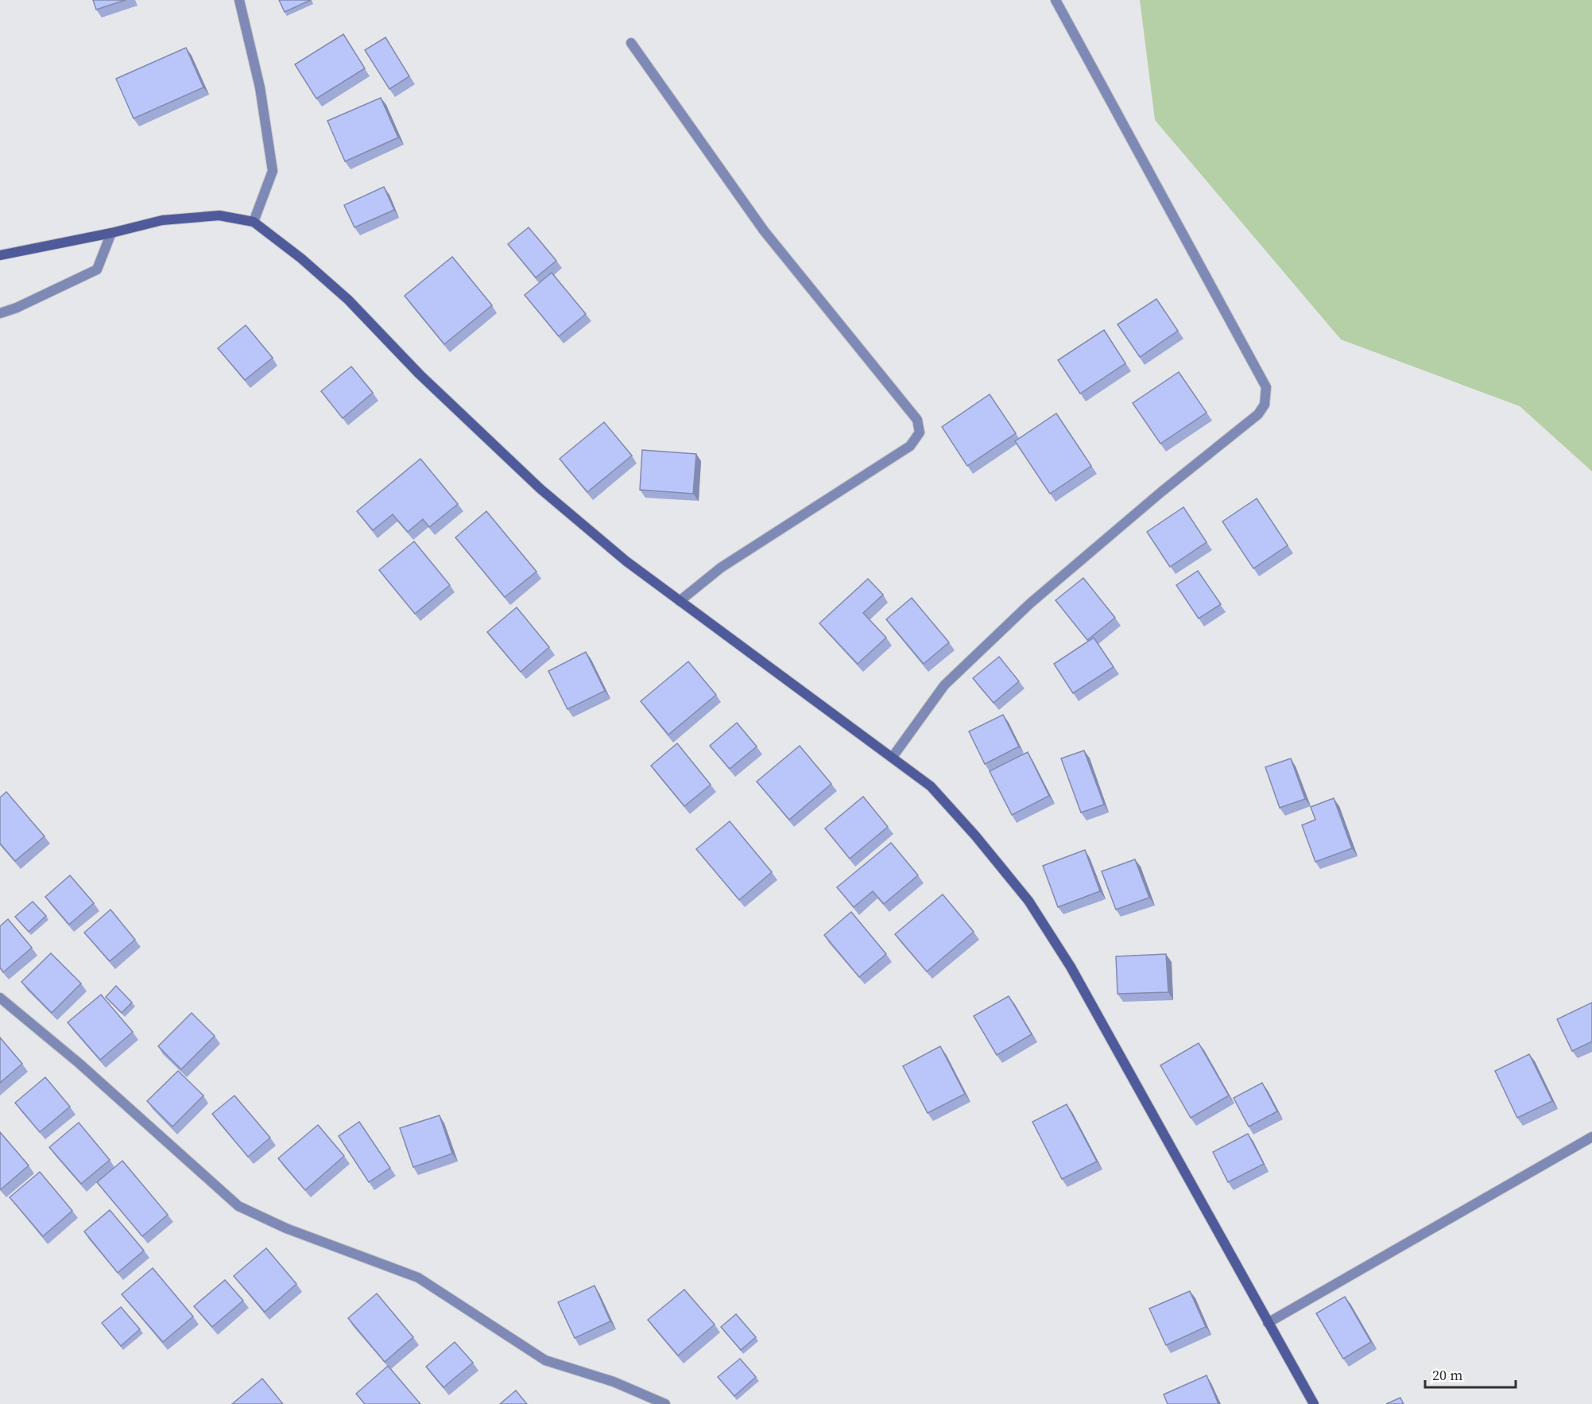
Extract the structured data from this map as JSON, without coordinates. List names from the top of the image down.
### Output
{
  "scale_bar": "20 m"
}
